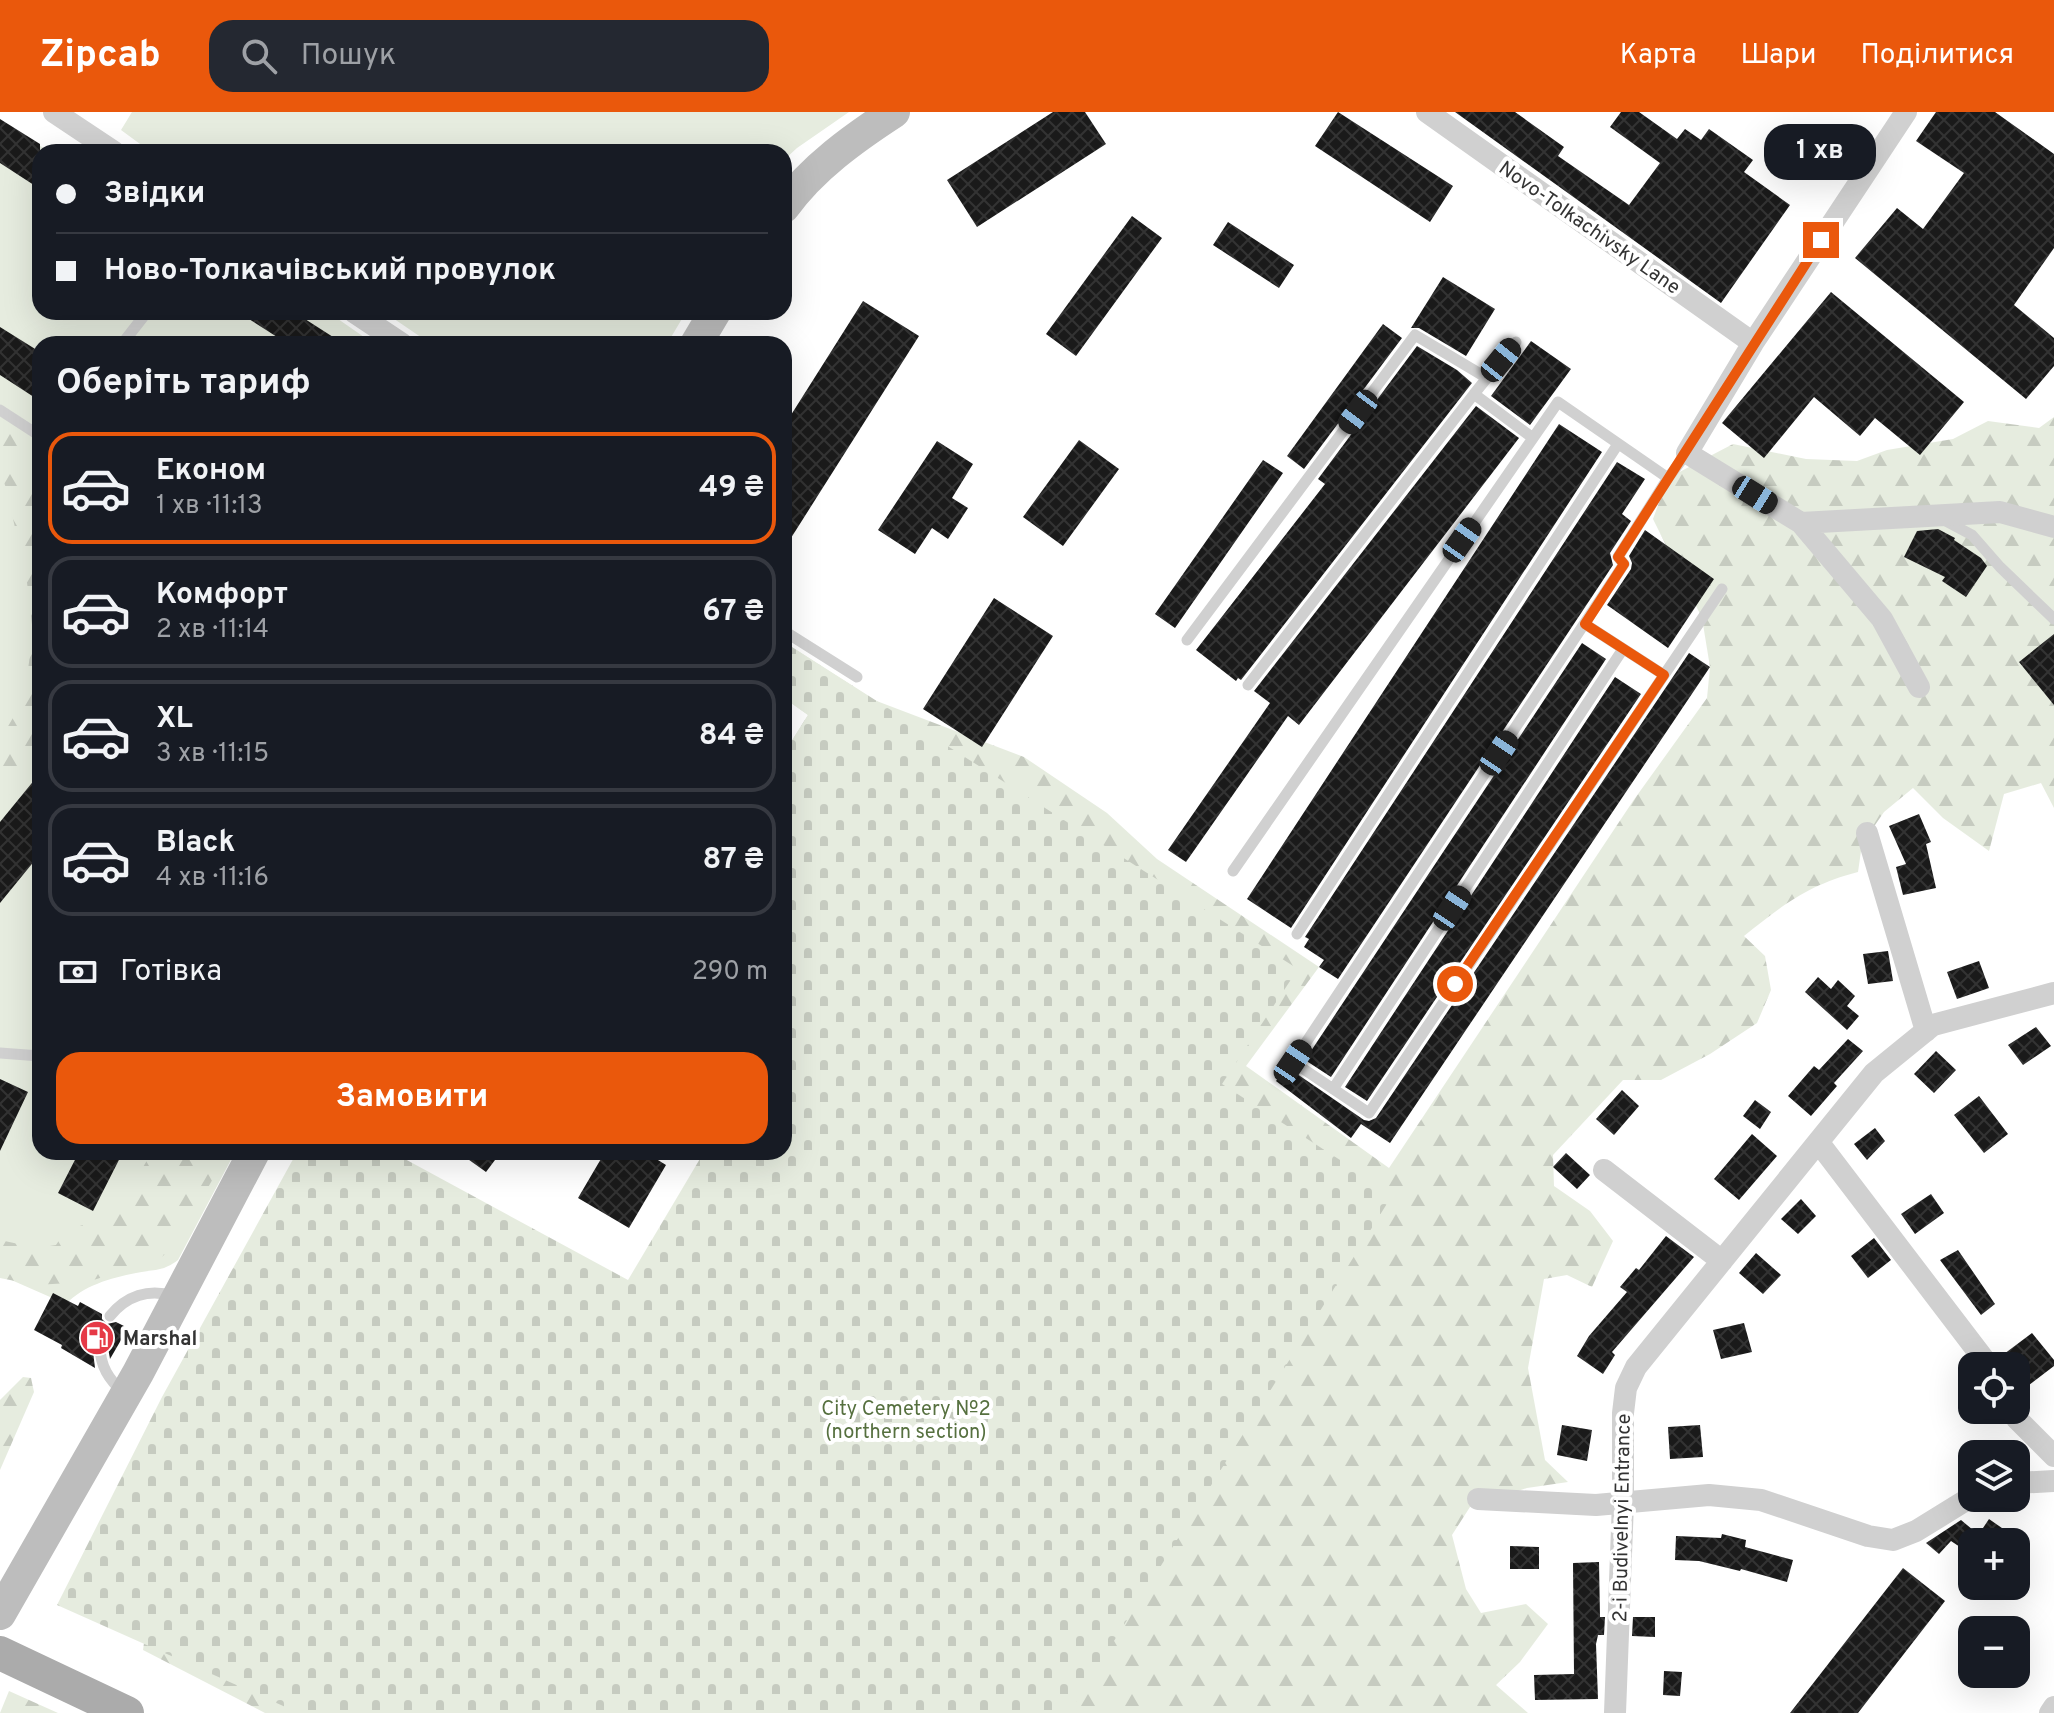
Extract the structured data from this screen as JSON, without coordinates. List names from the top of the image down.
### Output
{
  "streets": {
    "street": ["Novo-Tolkachivsky Lane", "2-i Budivelnyi Entrance"]
  },
  "parks": ["City Cemetery №2 (northern section)"],
  "places": {
    "fuel station": ["Marshal"]
  },
  "page": {
    "header": "Zipcab",
    "search": "Пошук",
    "nav": ["Карта", "Шари", "Поділитися"],
    "bubble": "1 хв",
    "banner": ["Звідки", "Ново-Толкачівський провулок"],
    "heading": "Оберіть тариф",
    "list": [
      {
        "name": "Економ",
        "note": "1 хв · 11:13",
        "value": "49 ₴"
      },
      {
        "name": "Комфорт",
        "note": "2 хв · 11:14",
        "value": "67 ₴"
      },
      {
        "name": "XL",
        "note": "3 хв · 11:15",
        "value": "84 ₴"
      },
      {
        "name": "Black",
        "note": "4 хв · 11:16",
        "value": "87 ₴"
      }
    ],
    "pay": ["Готівка", "290 m"],
    "buttons": "Замовити",
    "map_buttons": ["+", "−"]
  }
}
